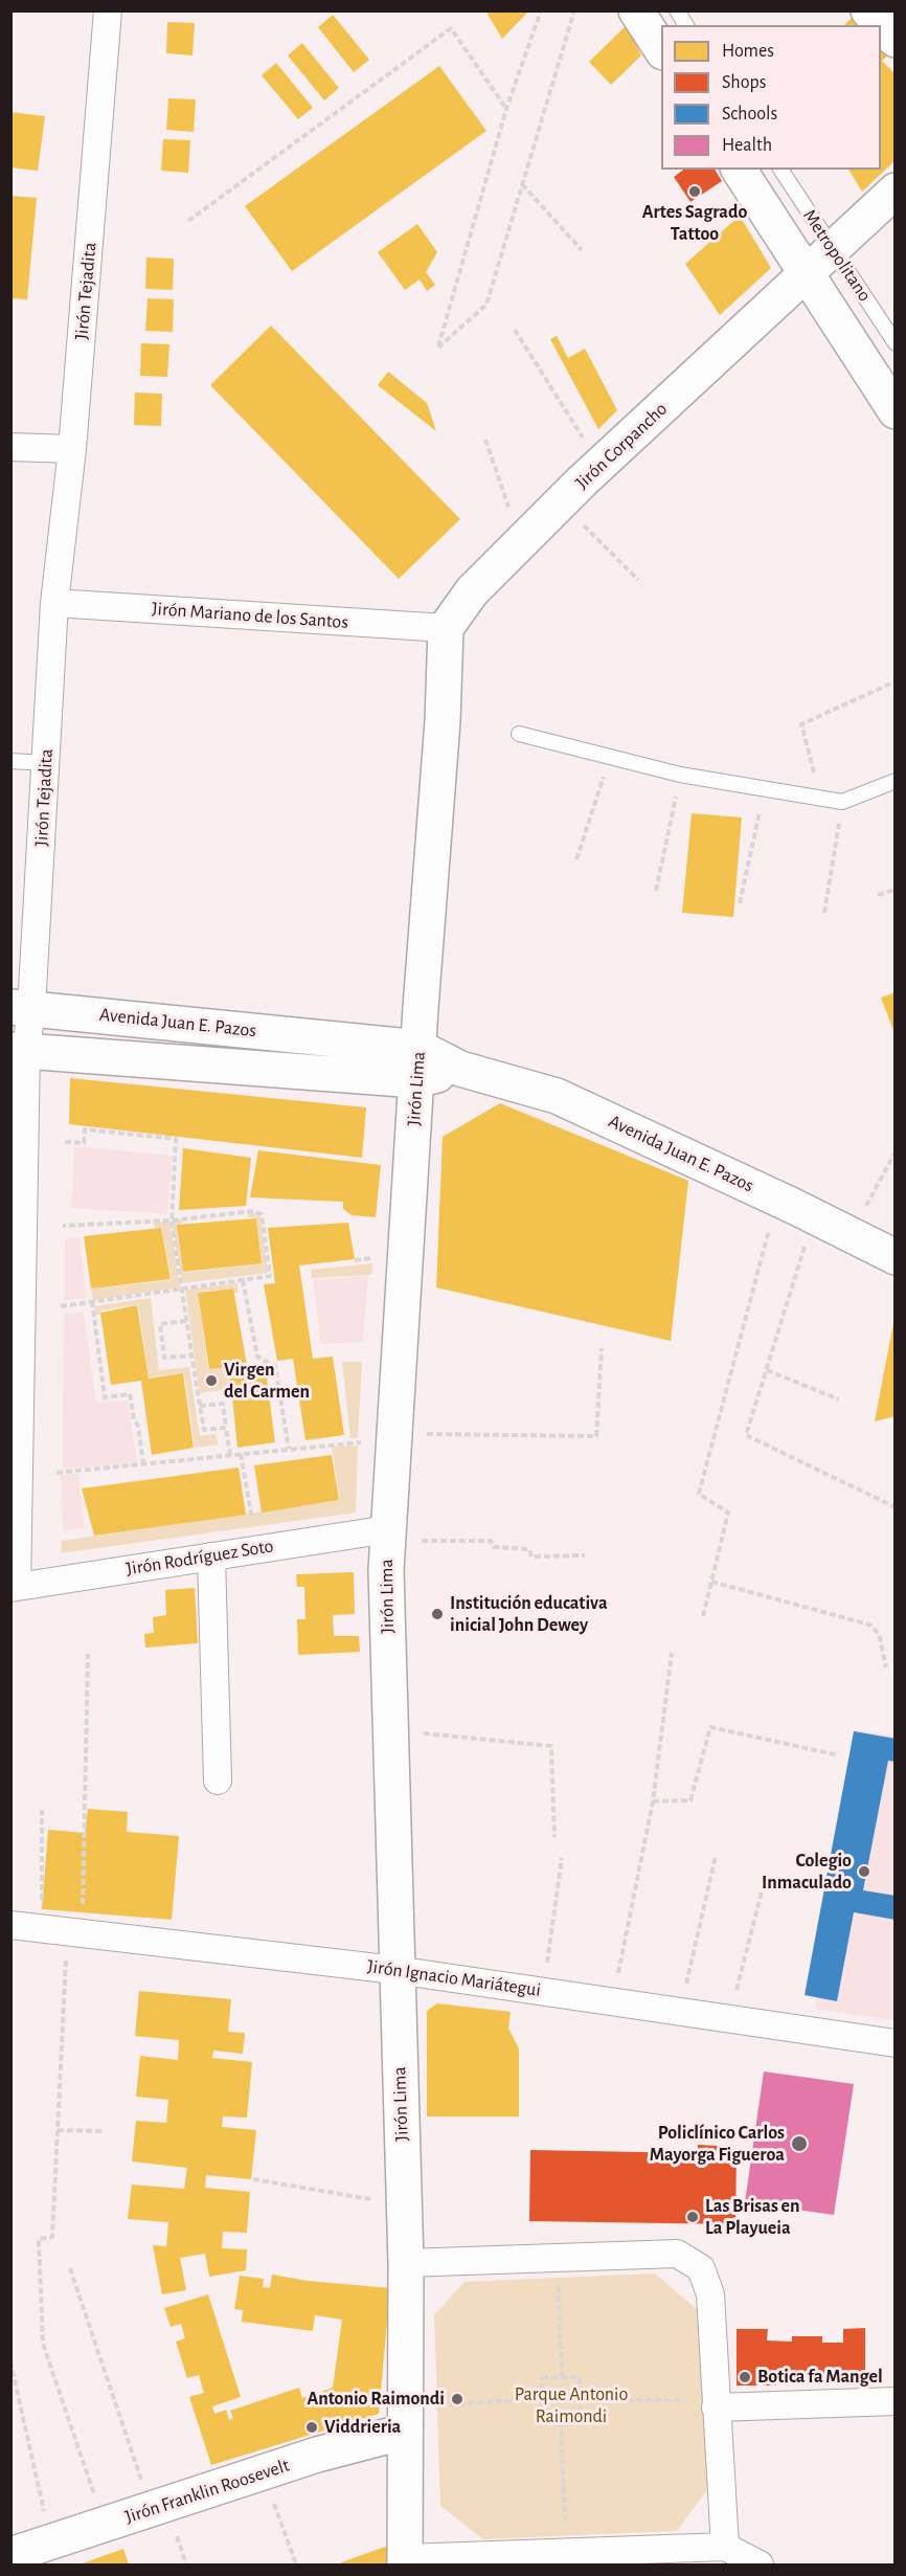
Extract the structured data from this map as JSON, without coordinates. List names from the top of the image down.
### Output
{
  "streets": {
    "street": [
      "Jirón Tejadita",
      "Jirón Corpancho",
      "Jirón Mariano de los Santos",
      "Avenida Juan E. Pazos",
      "Jirón Lima",
      "Jirón Rodríguez Soto",
      "Jirón Ignacio Mariátegui",
      "Jirón Franklin Roosevelt"
    ],
    "lane": ["Metropolitano"]
  },
  "crossings": [
    ["Metropolitano", "Jirón Corpancho"],
    ["Jirón Tejadita", "Jirón Mariano de los Santos"],
    ["Jirón Tejadita", "Avenida Juan E. Pazos"],
    ["Jirón Tejadita", "Jirón Rodríguez Soto"],
    ["Jirón Corpancho", "Jirón Mariano de los Santos"],
    ["Jirón Corpancho", "Jirón Lima"],
    ["Jirón Mariano de los Santos", "Jirón Lima"],
    ["Avenida Juan E. Pazos", "Jirón Lima"],
    ["Jirón Lima", "Jirón Rodríguez Soto"],
    ["Jirón Lima", "Jirón Ignacio Mariátegui"],
    ["Jirón Lima", "Jirón Franklin Roosevelt"]
  ],
  "parks": ["Parque Antonio Raimondi"],
  "places": [
    "Artes Sagrado Tattoo",
    "Virgen del Carmen",
    "Institución educativa inicial John Dewey",
    "Colegio Inmaculado",
    "Policlínico Carlos Mayorga Figueroa",
    "Las Brisas en La Playueia",
    "Botica fa Mangel",
    "Antonio Raimondi",
    "Viddrieria"
  ],
  "legend": [
    "Homes",
    "Shops",
    "Schools",
    "Health"
  ]
}
